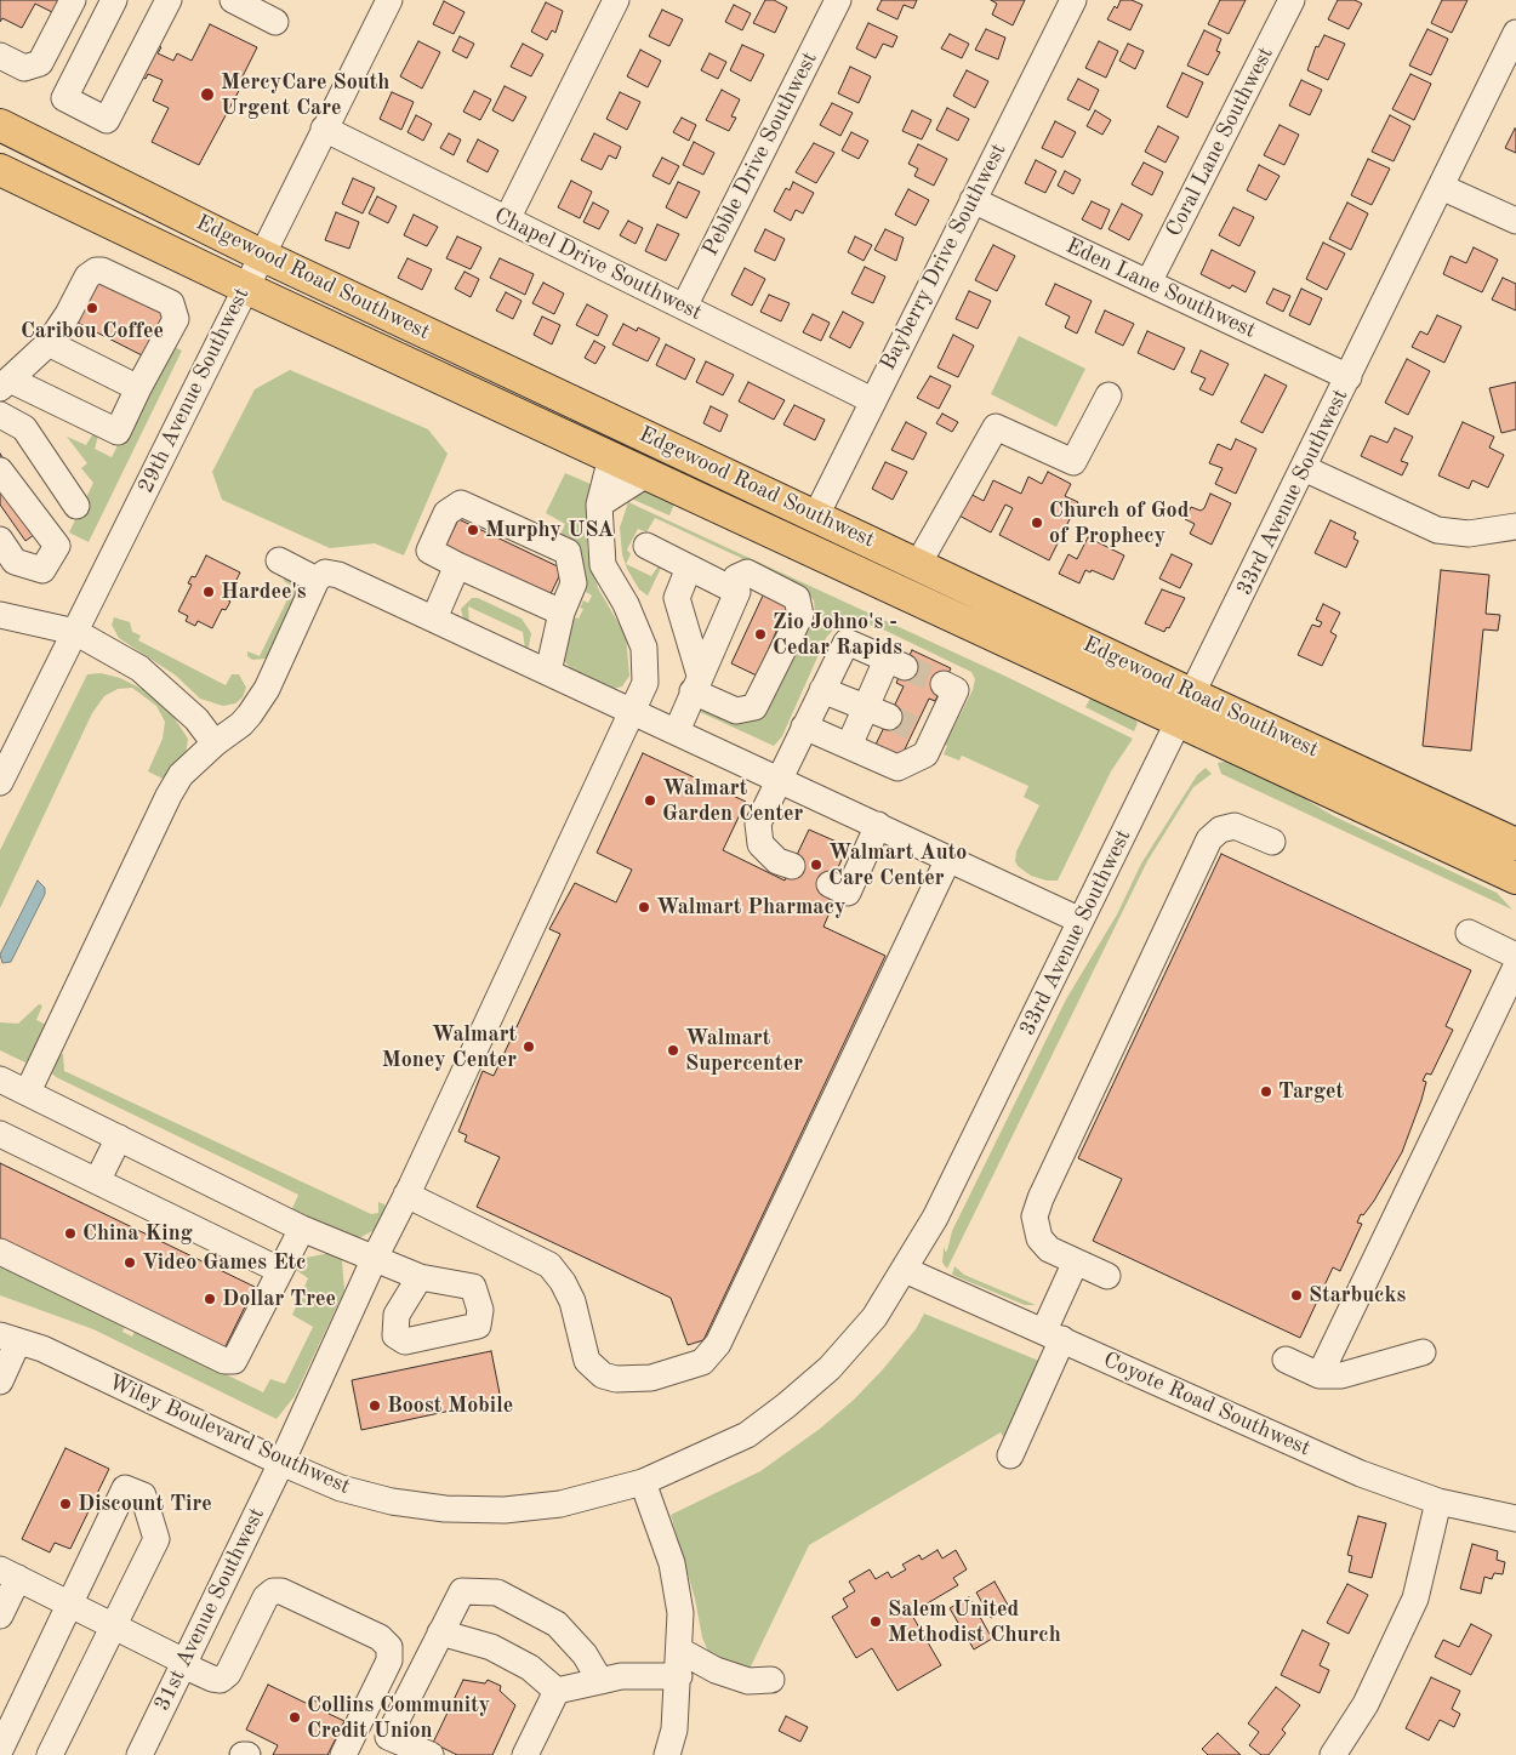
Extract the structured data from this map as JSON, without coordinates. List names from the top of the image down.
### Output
{
  "streets": {
    "main road": ["Edgewood Road Southwest"],
    "street": [
      "Coral Lane Southwest",
      "Pebble Drive Southwest",
      "Bayberry Drive Southwest",
      "Chapel Drive Southwest",
      "Eden Lane Southwest",
      "29th Avenue Southwest",
      "33rd Avenue Southwest",
      "Coyote Road Southwest",
      "Wiley Boulevard Southwest",
      "31st Avenue Southwest"
    ]
  },
  "crossings": [
    ["Coral Lane Southwest", "Eden Lane Southwest"],
    ["Pebble Drive Southwest", "Chapel Drive Southwest"],
    ["Bayberry Drive Southwest", "Chapel Drive Southwest"],
    ["Bayberry Drive Southwest", "Edgewood Road Southwest"],
    ["Bayberry Drive Southwest", "Eden Lane Southwest"],
    ["Chapel Drive Southwest", "29th Avenue Southwest"],
    ["Edgewood Road Southwest", "29th Avenue Southwest"],
    ["Edgewood Road Southwest", "33rd Avenue Southwest"],
    ["Edgewood Road Southwest", "31st Avenue Southwest"],
    ["Eden Lane Southwest", "33rd Avenue Southwest"],
    ["33rd Avenue Southwest", "Coyote Road Southwest"],
    ["33rd Avenue Southwest", "Wiley Boulevard Southwest"],
    ["Wiley Boulevard Southwest", "31st Avenue Southwest"]
  ],
  "places": [
    "MercyCare South Urgent Care",
    "Caribou Coffee",
    "Church of God of Prophecy",
    "Murphy USA",
    "Hardee's",
    "Zio Johno's - Cedar Rapids",
    "Walmart Garden Center",
    "Walmart Auto Care Center",
    "Walmart Pharmacy",
    "Walmart Money Center",
    "Walmart Supercenter",
    "Target",
    "China King",
    "Video Games Etc",
    "Starbucks",
    "Dollar Tree",
    "Boost Mobile",
    "Discount Tire",
    "Salem United Methodist Church",
    "Collins Community Credit Union"
  ]
}
